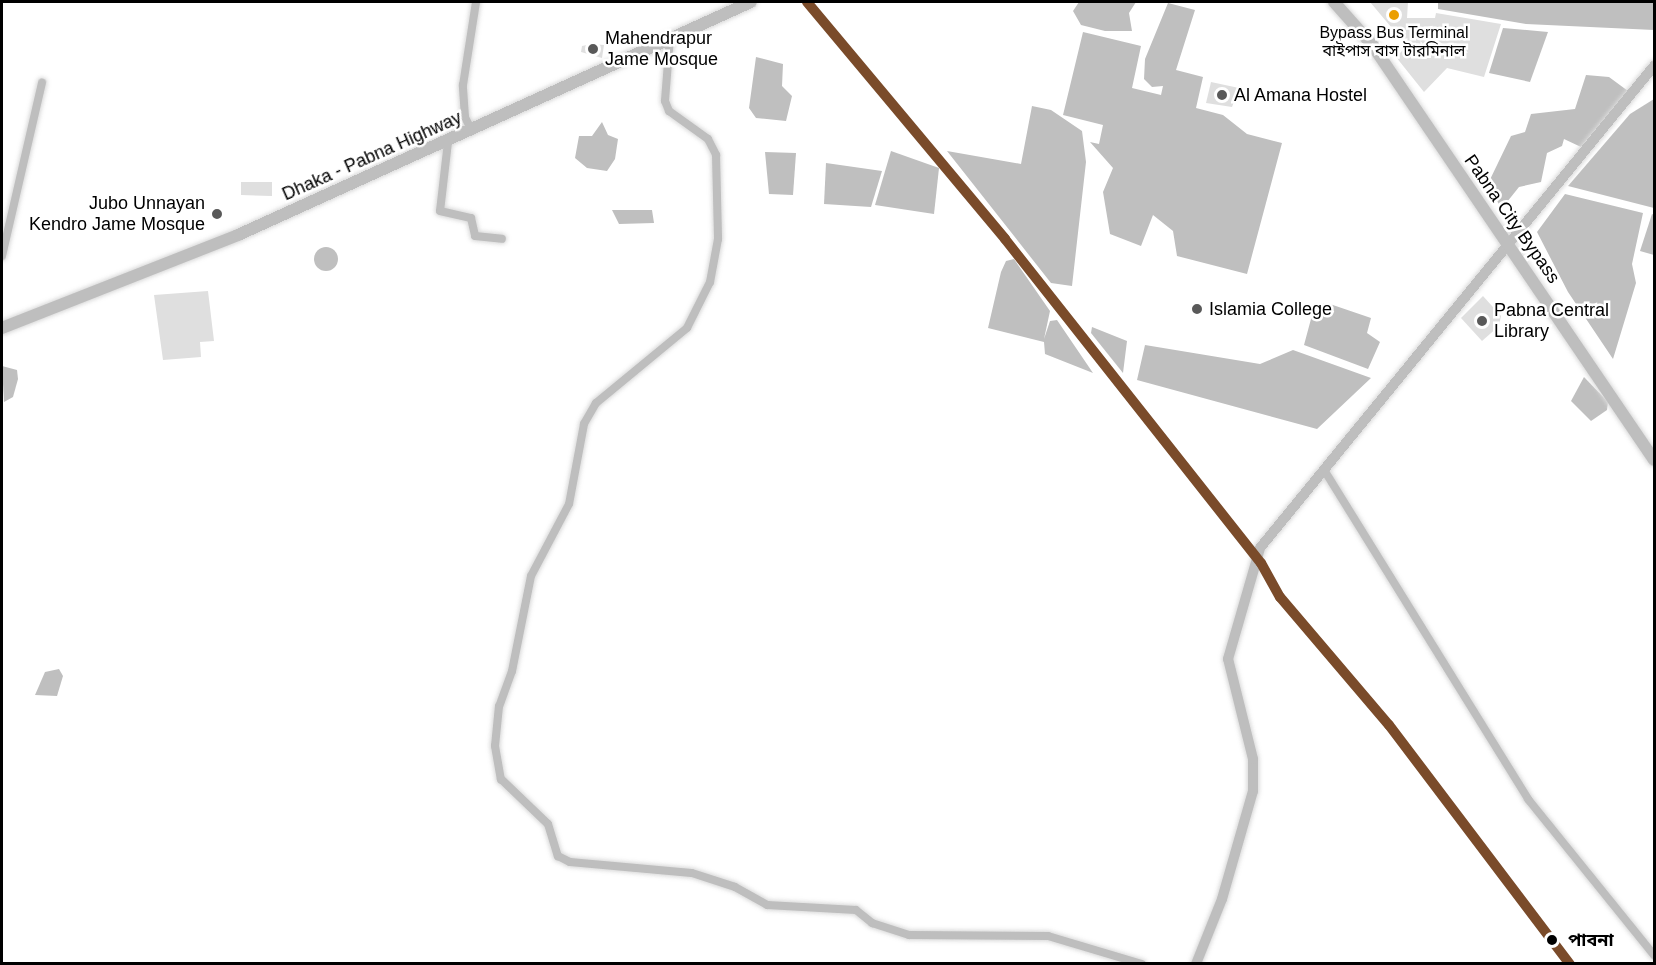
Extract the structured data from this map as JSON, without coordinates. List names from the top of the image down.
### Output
{
  "streets": {
    "highway": ["Dhaka - Pabna Highway", "Pabna City Bypass"]
  },
  "places": [
    "Bypass Bus Terminal বাইপাস বাস টারমিনাল",
    "Mahendrapur Jame Mosque",
    "Al Amana Hostel",
    "Jubo Unnayan Kendro Jame Mosque",
    "Islamia College",
    "Pabna Central Library",
    "পাবনা"
  ]
}
